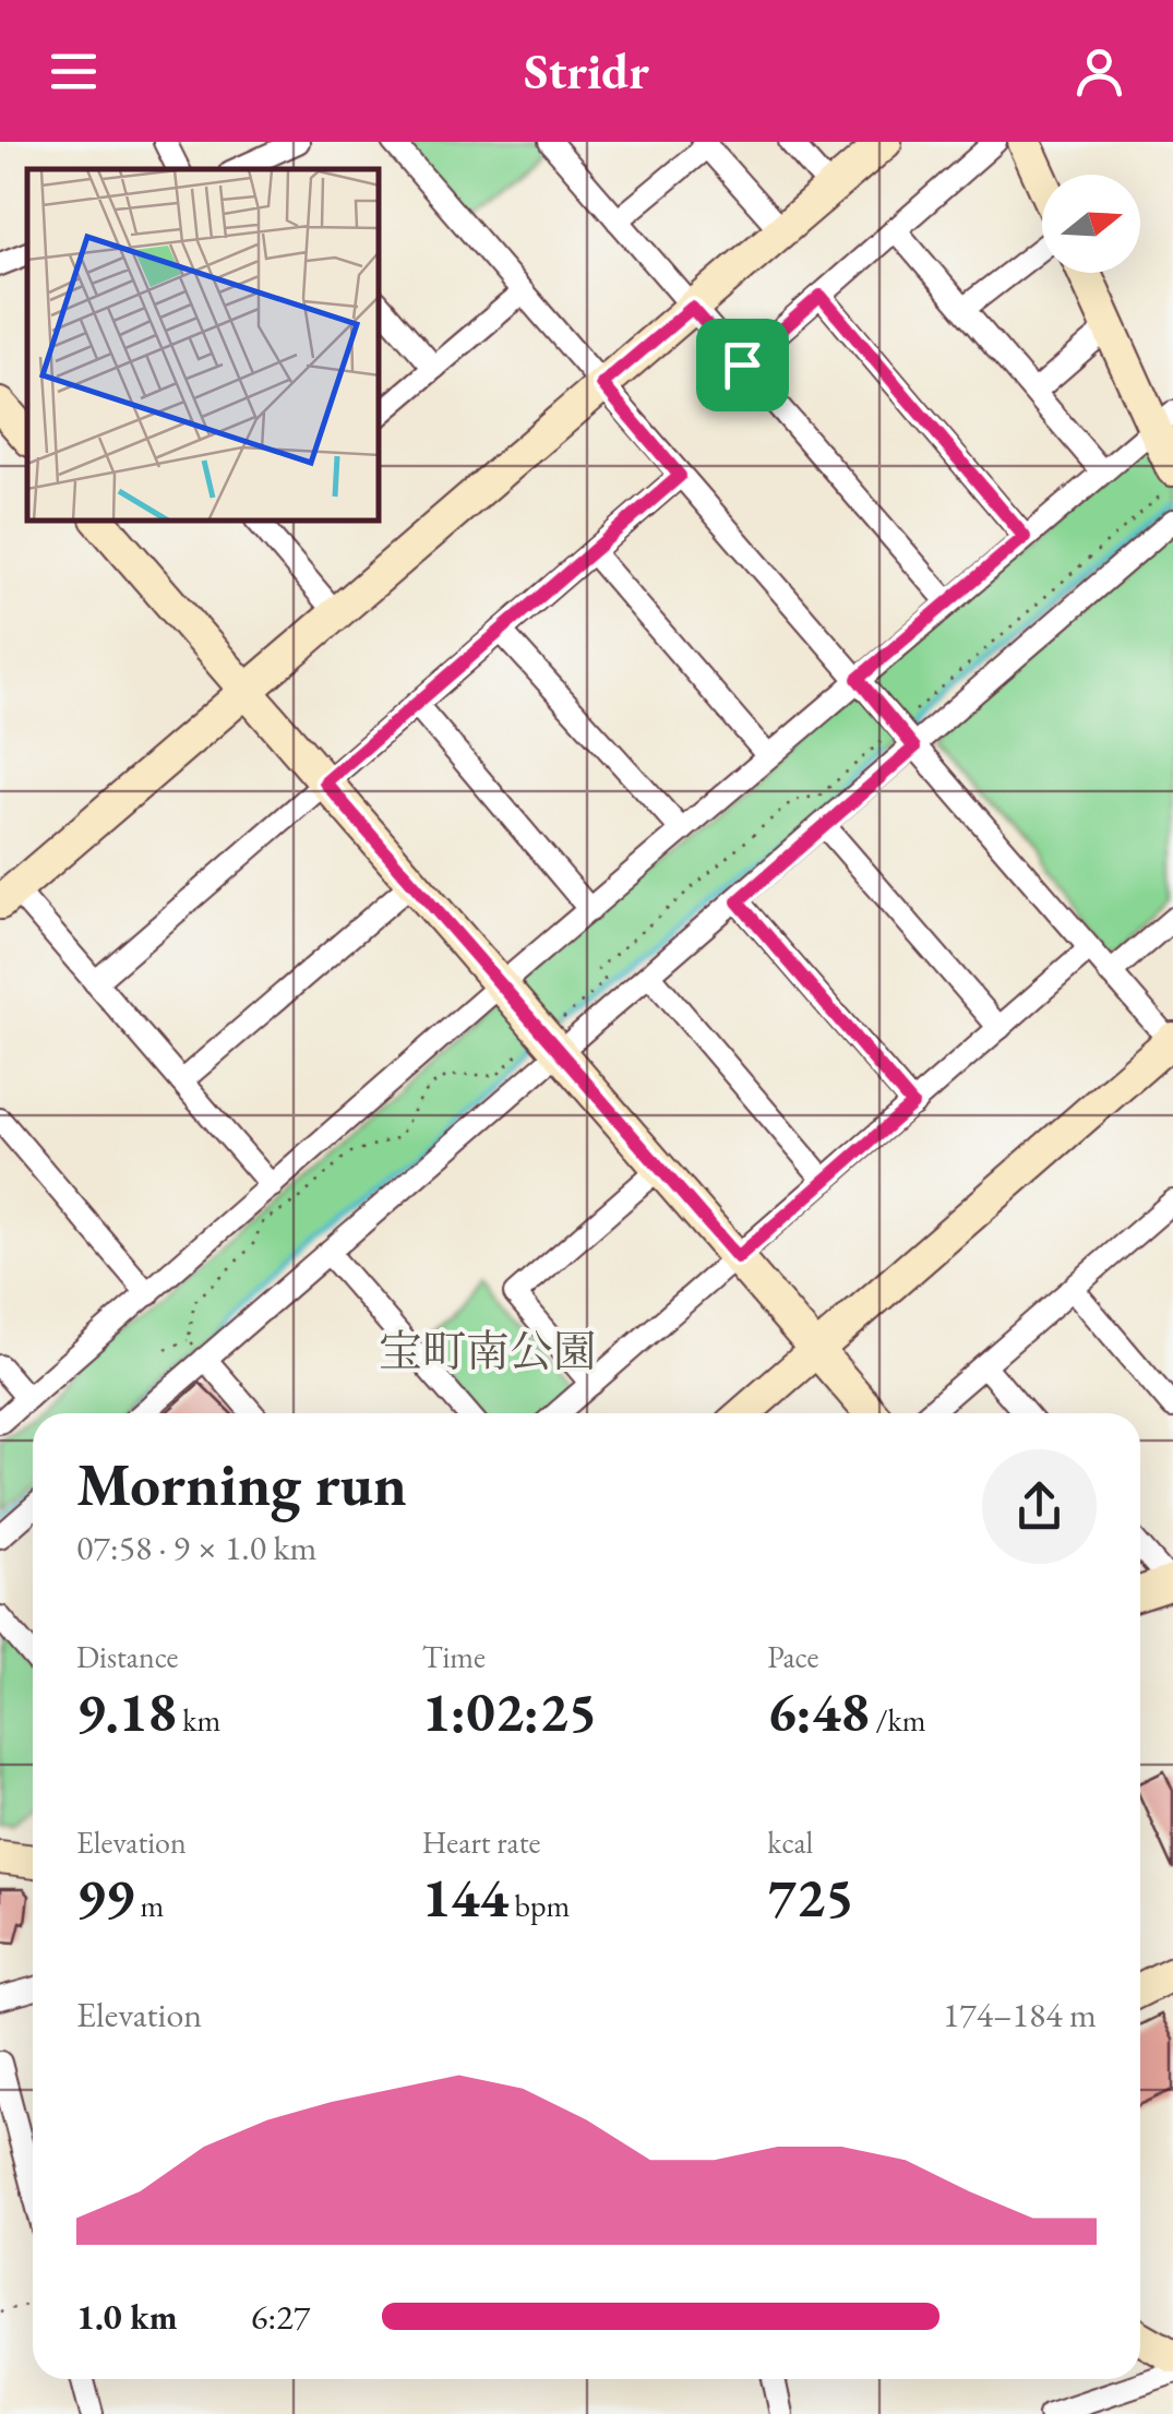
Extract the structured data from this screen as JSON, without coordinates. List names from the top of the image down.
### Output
{
  "parks": ["宝町南公園"],
  "north": "right",
  "page": {
    "header": "Stridr",
    "heading": ["Morning run", "07:58 · 9 × 1.0 km"],
    "stats": [
      ["Distance", "9.18 km"],
      ["Time", "1:02:25"],
      ["Pace", "6:48 /km"],
      ["Elevation", "99 m"],
      ["Heart rate", "144 bpm"],
      ["kcal", "725"]
    ],
    "chart": ["Elevation", "174–184 m"],
    "list": [
      {
        "name": "1.0 km",
        "note": "6:27"
      }
    ]
  }
}
